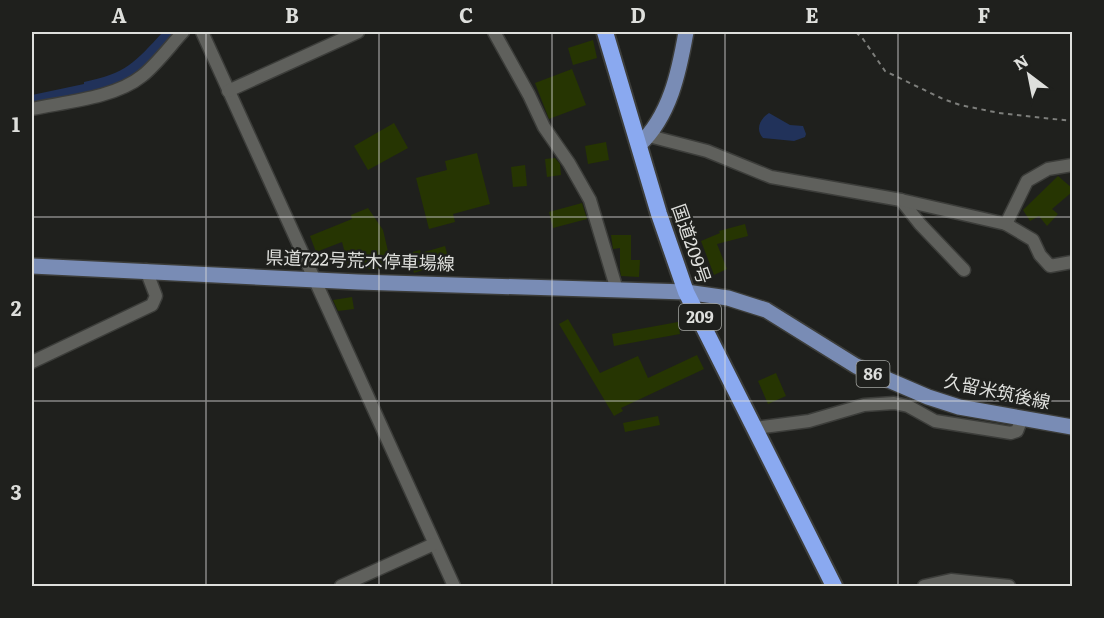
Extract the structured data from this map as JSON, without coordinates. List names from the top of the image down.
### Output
{
  "streets": {
    "highway": ["国道209号", "209"],
    "main road": ["県道722号荒木停車場線", "86", "久留米筑後線"]
  },
  "crossings": [
    ["国道209号", "県道722号荒木停車場線"],
    ["国道209号", "久留米筑後線"],
    ["県道722号荒木停車場線", "久留米筑後線"]
  ],
  "north": "top left",
  "grid": {
    "columns": [
      "A",
      "B",
      "C",
      "D",
      "E",
      "F"
    ],
    "rows": ["1", "2", "3"]
  }
}
